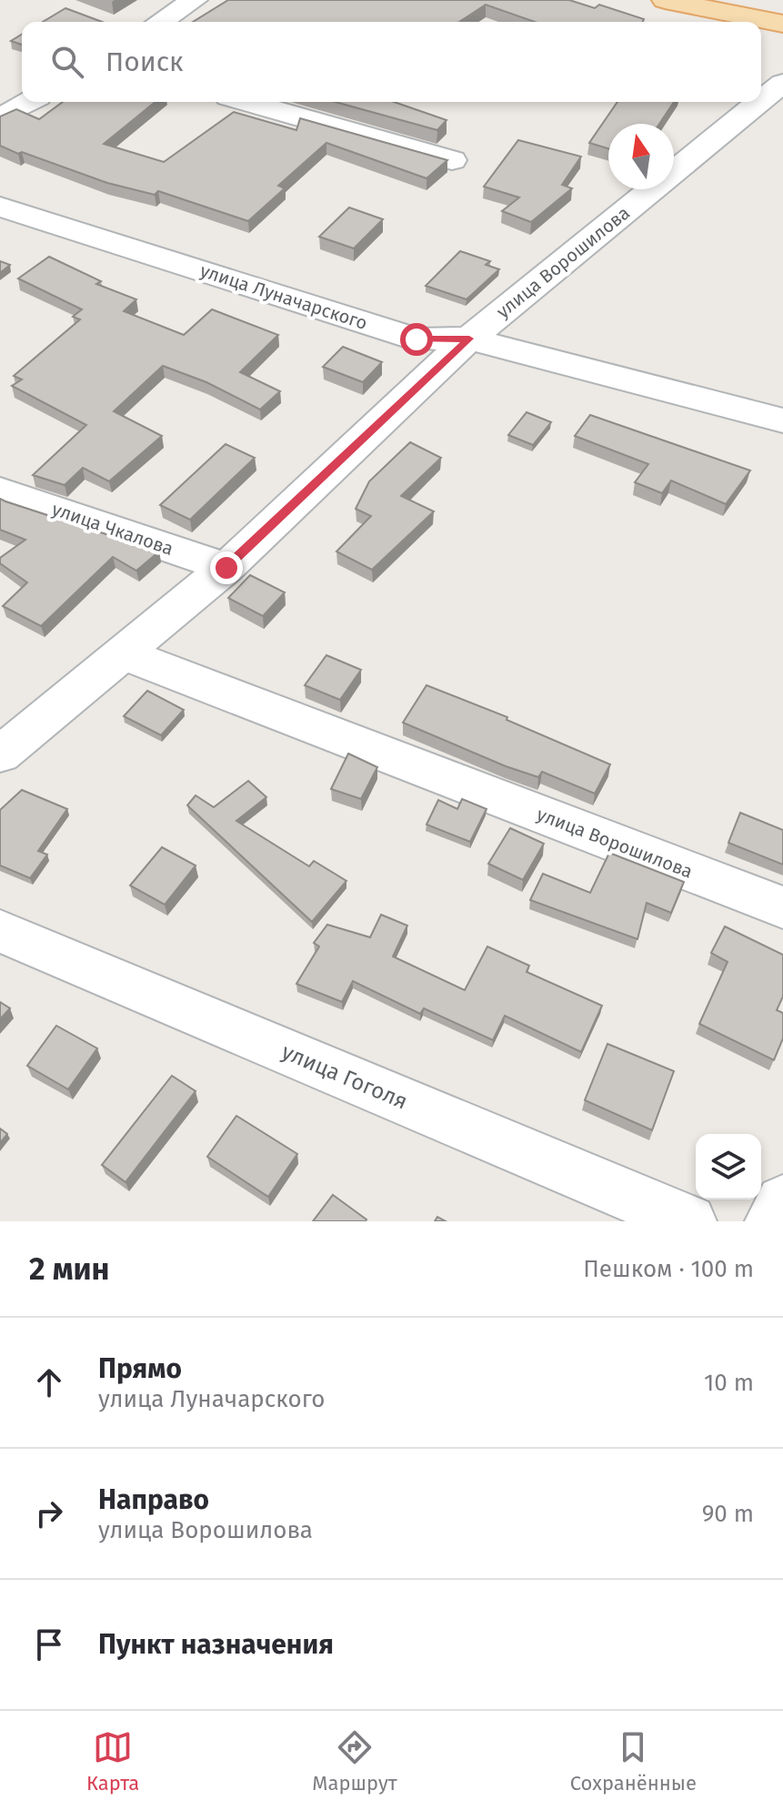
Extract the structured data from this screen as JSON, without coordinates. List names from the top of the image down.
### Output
{
  "streets": {
    "street": [
      "улица Ворошилова",
      "улица Луначарского",
      "улица Чкалова",
      "улица Гоголя"
    ]
  },
  "crossings": [
    ["улица Ворошилова", "улица Луначарского"],
    ["улица Ворошилова", "улица Чкалова"]
  ],
  "north": "top",
  "page": {
    "search": "Поиск",
    "heading": ["2 мин", "Пешком · 100 m"],
    "list": [
      ["Прямо", "улица Луначарского", "10 m"],
      ["Направо", "улица Ворошилова", "90 m"],
      "Пункт назначения"
    ],
    "nav": ["Карта", "Маршрут", "Сохранённые"]
  }
}
